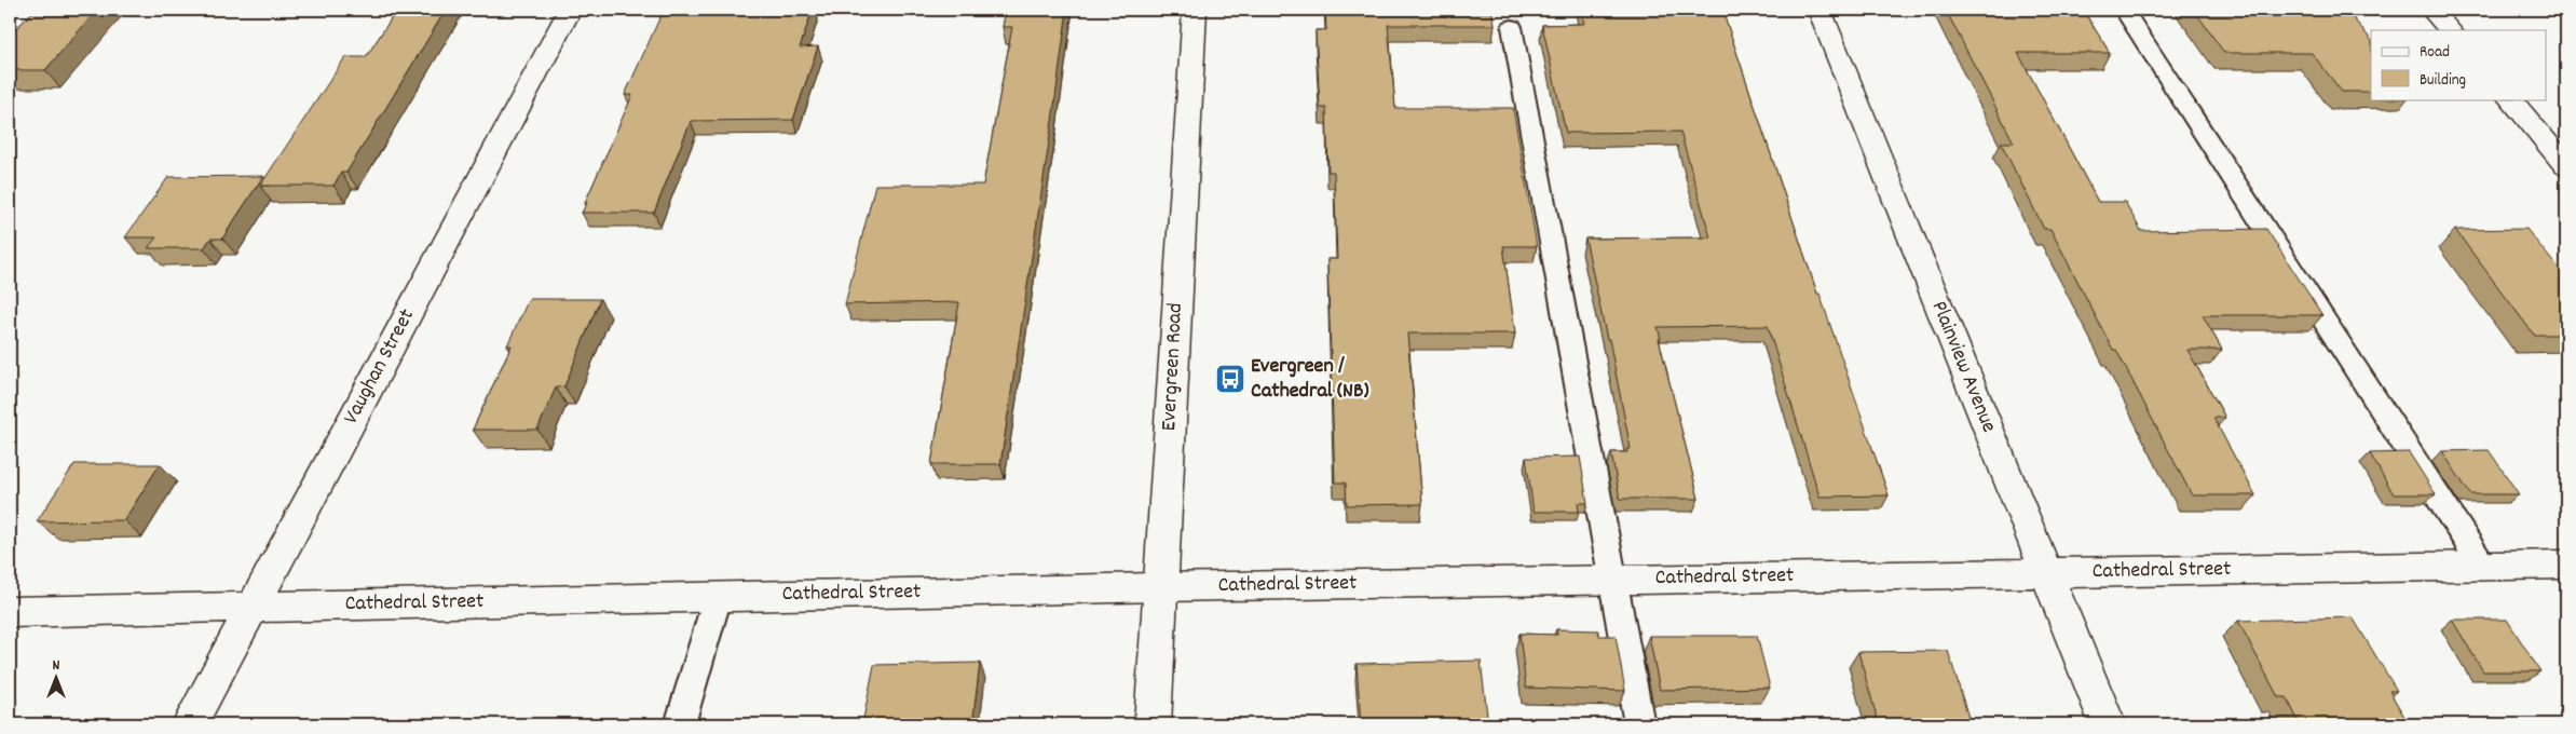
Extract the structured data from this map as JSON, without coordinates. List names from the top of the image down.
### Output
{
  "streets": {
    "street": [
      "Vaughan Street",
      "Evergreen Road",
      "Plainview Avenue",
      "Cathedral Street"
    ]
  },
  "crossings": [
    ["Vaughan Street", "Cathedral Street"],
    ["Evergreen Road", "Cathedral Street"],
    ["Plainview Avenue", "Cathedral Street"]
  ],
  "places": {
    "bus stop": ["Evergreen / Cathedral (NB)"]
  },
  "legend": ["Road", "Building"],
  "north": "top"
}
